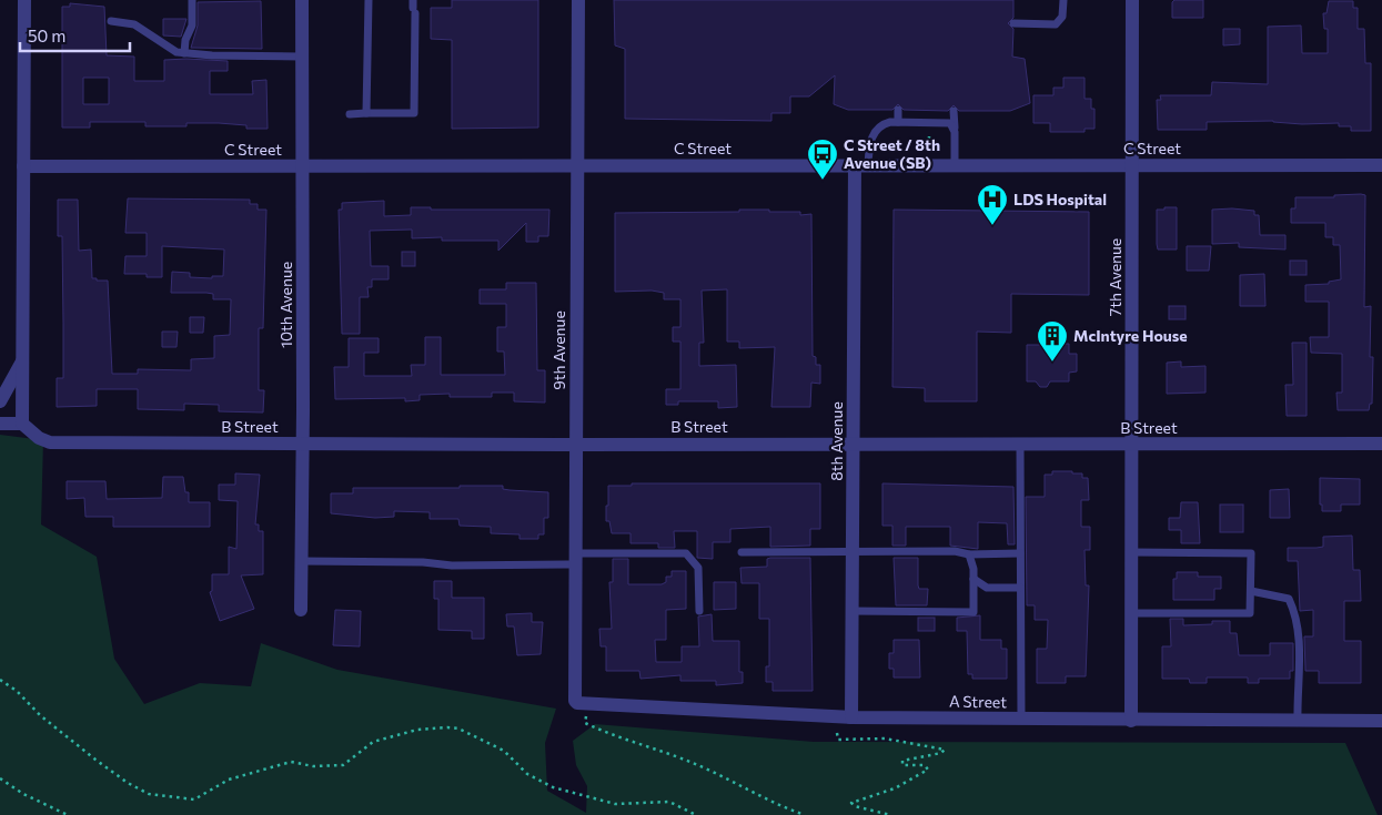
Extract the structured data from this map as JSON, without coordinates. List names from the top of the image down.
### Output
{
  "streets": {
    "street": [
      "C Street",
      "7th Avenue",
      "10th Avenue",
      "9th Avenue",
      "B Street",
      "8th Avenue",
      "A Street"
    ]
  },
  "crossings": [
    ["C Street", "7th Avenue"],
    ["C Street", "10th Avenue"],
    ["C Street", "9th Avenue"],
    ["C Street", "8th Avenue"],
    ["7th Avenue", "B Street"],
    ["7th Avenue", "A Street"],
    ["10th Avenue", "B Street"],
    ["9th Avenue", "B Street"],
    ["9th Avenue", "A Street"],
    ["B Street", "8th Avenue"],
    ["8th Avenue", "A Street"]
  ],
  "places": {
    "bus stop": ["C Street / 8th Avenue (SB)"],
    "hospital": ["LDS Hospital"],
    "building": ["McIntyre House"]
  },
  "scale_bar": "50 m"
}
